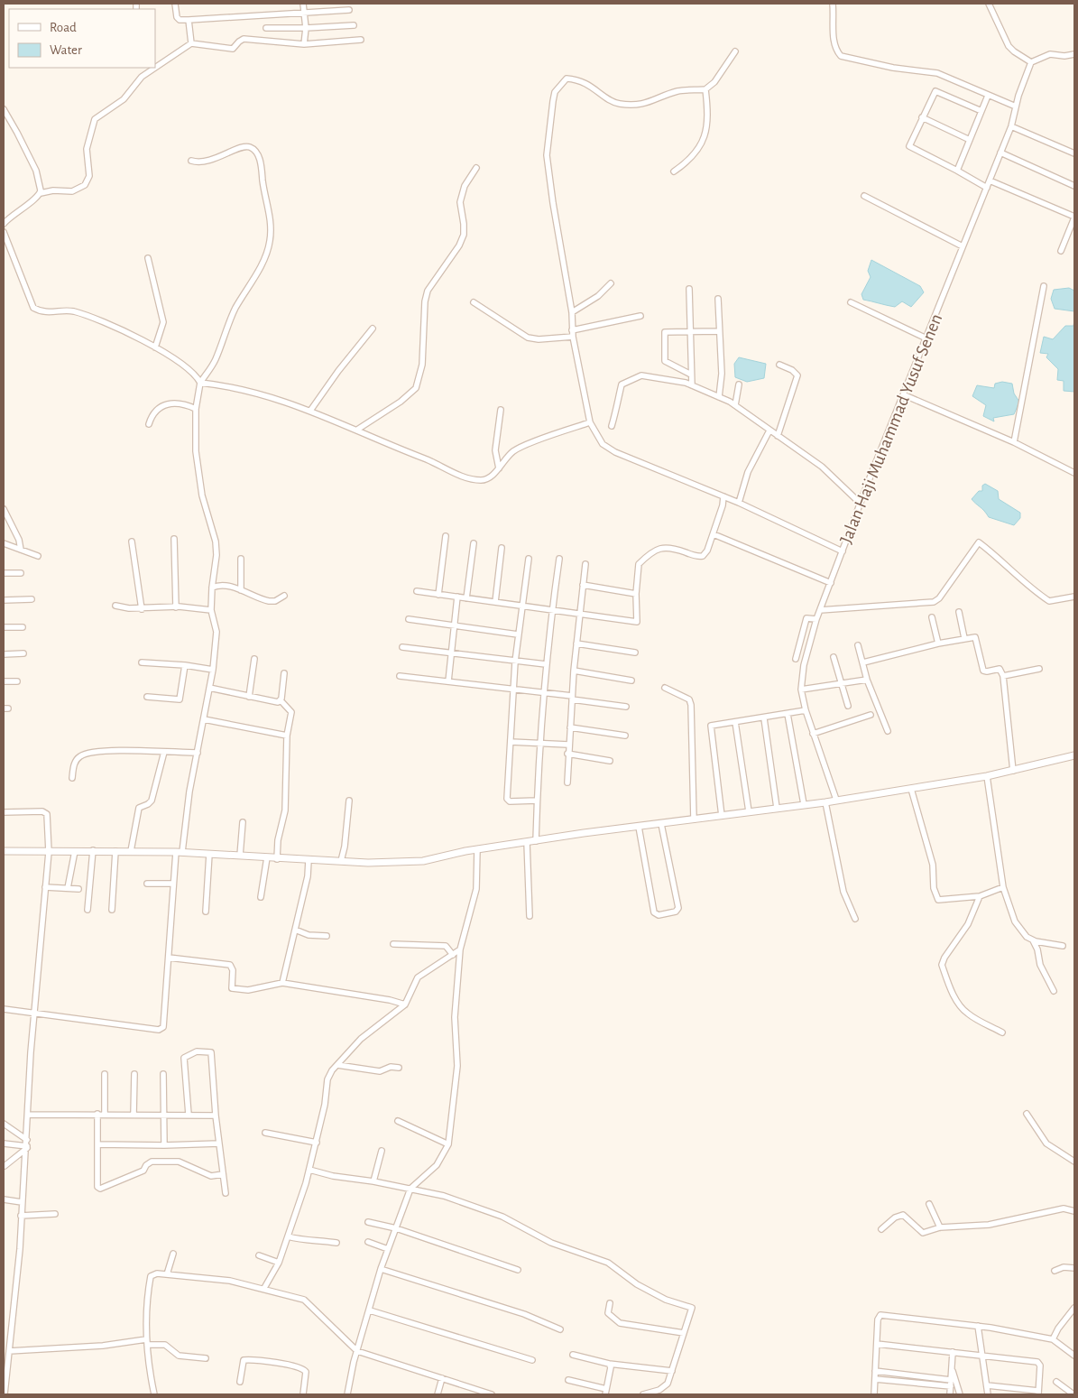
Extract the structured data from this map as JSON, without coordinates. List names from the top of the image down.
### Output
{
  "streets": {
    "street": ["Jalan Haji Muhammad Yusuf Senen"]
  },
  "legend": ["Road", "Water"]
}
